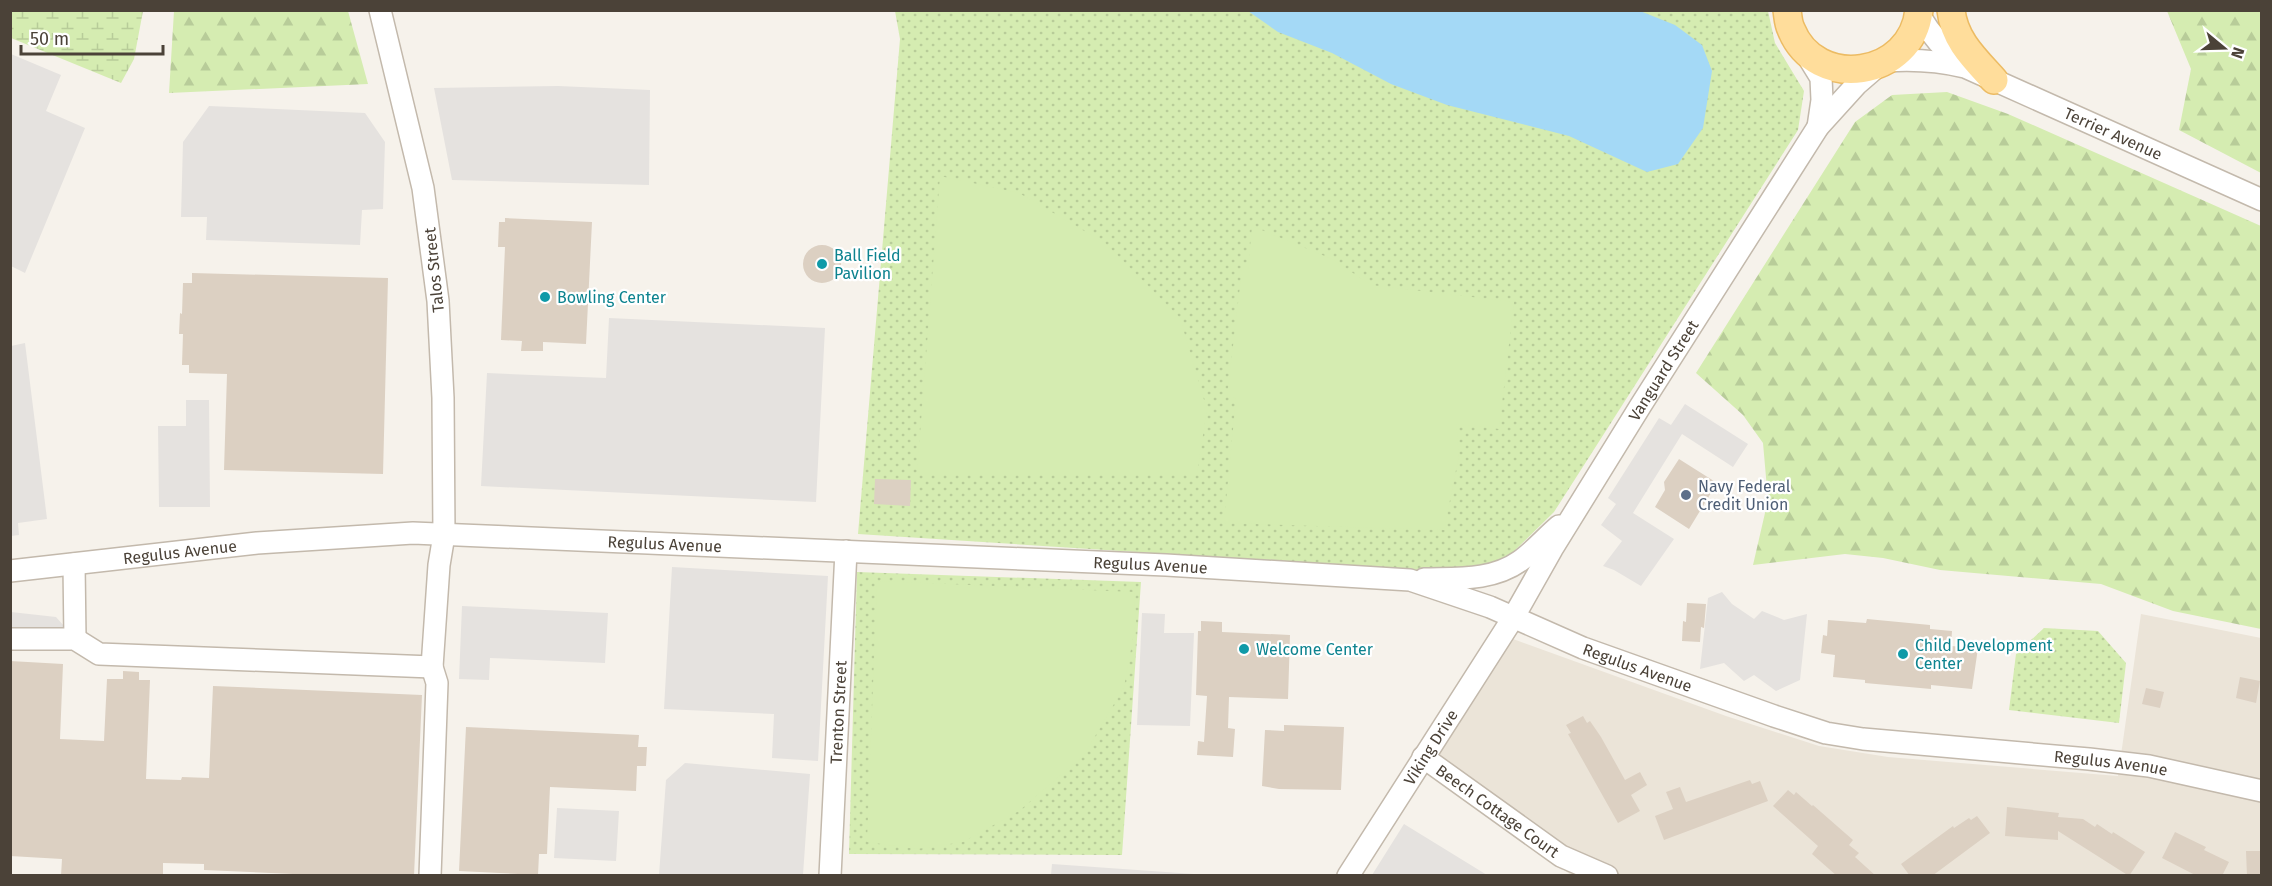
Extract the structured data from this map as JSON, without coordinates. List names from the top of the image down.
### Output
{
  "streets": {
    "street": [
      "Terrier Avenue",
      "Talos Street",
      "Vanguard Street",
      "Regulus Avenue",
      "Trenton Street",
      "Viking Drive",
      "Beech Cottage Court"
    ]
  },
  "crossings": [
    ["Terrier Avenue", "Vanguard Street"],
    ["Talos Street", "Regulus Avenue"],
    ["Vanguard Street", "Regulus Avenue"],
    ["Vanguard Street", "Viking Drive"],
    ["Regulus Avenue", "Trenton Street"],
    ["Regulus Avenue", "Viking Drive"],
    ["Viking Drive", "Beech Cottage Court"]
  ],
  "places": [
    "Ball Field Pavilion",
    "Bowling Center",
    "Navy Federal Credit Union",
    "Welcome Center",
    "Child Development Center"
  ],
  "scale_bar": "50 m",
  "north": "right"
}
